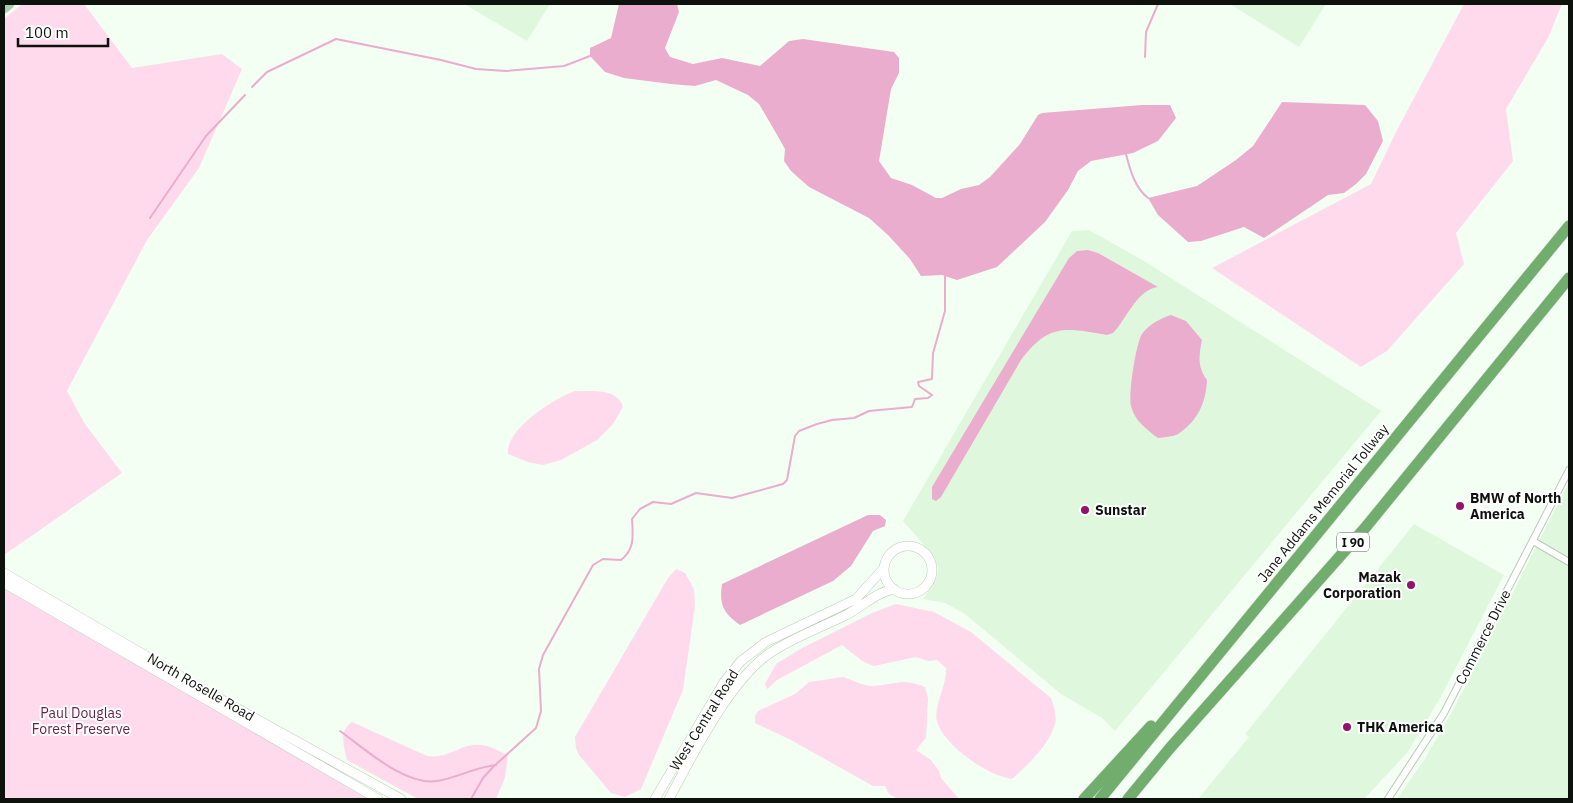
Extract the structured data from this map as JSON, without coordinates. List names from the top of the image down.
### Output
{
  "streets": {
    "highway": ["Jane Addams Memorial Tollway", "I 90"],
    "main road": ["North Roselle Road", "West Central Road"],
    "street": ["Commerce Drive"]
  },
  "parks": ["Paul Douglas Forest Preserve"],
  "places": [
    "BMW of North America",
    "Sunstar",
    "Mazak Corporation",
    "THK America"
  ],
  "scale_bar": "100 m"
}
